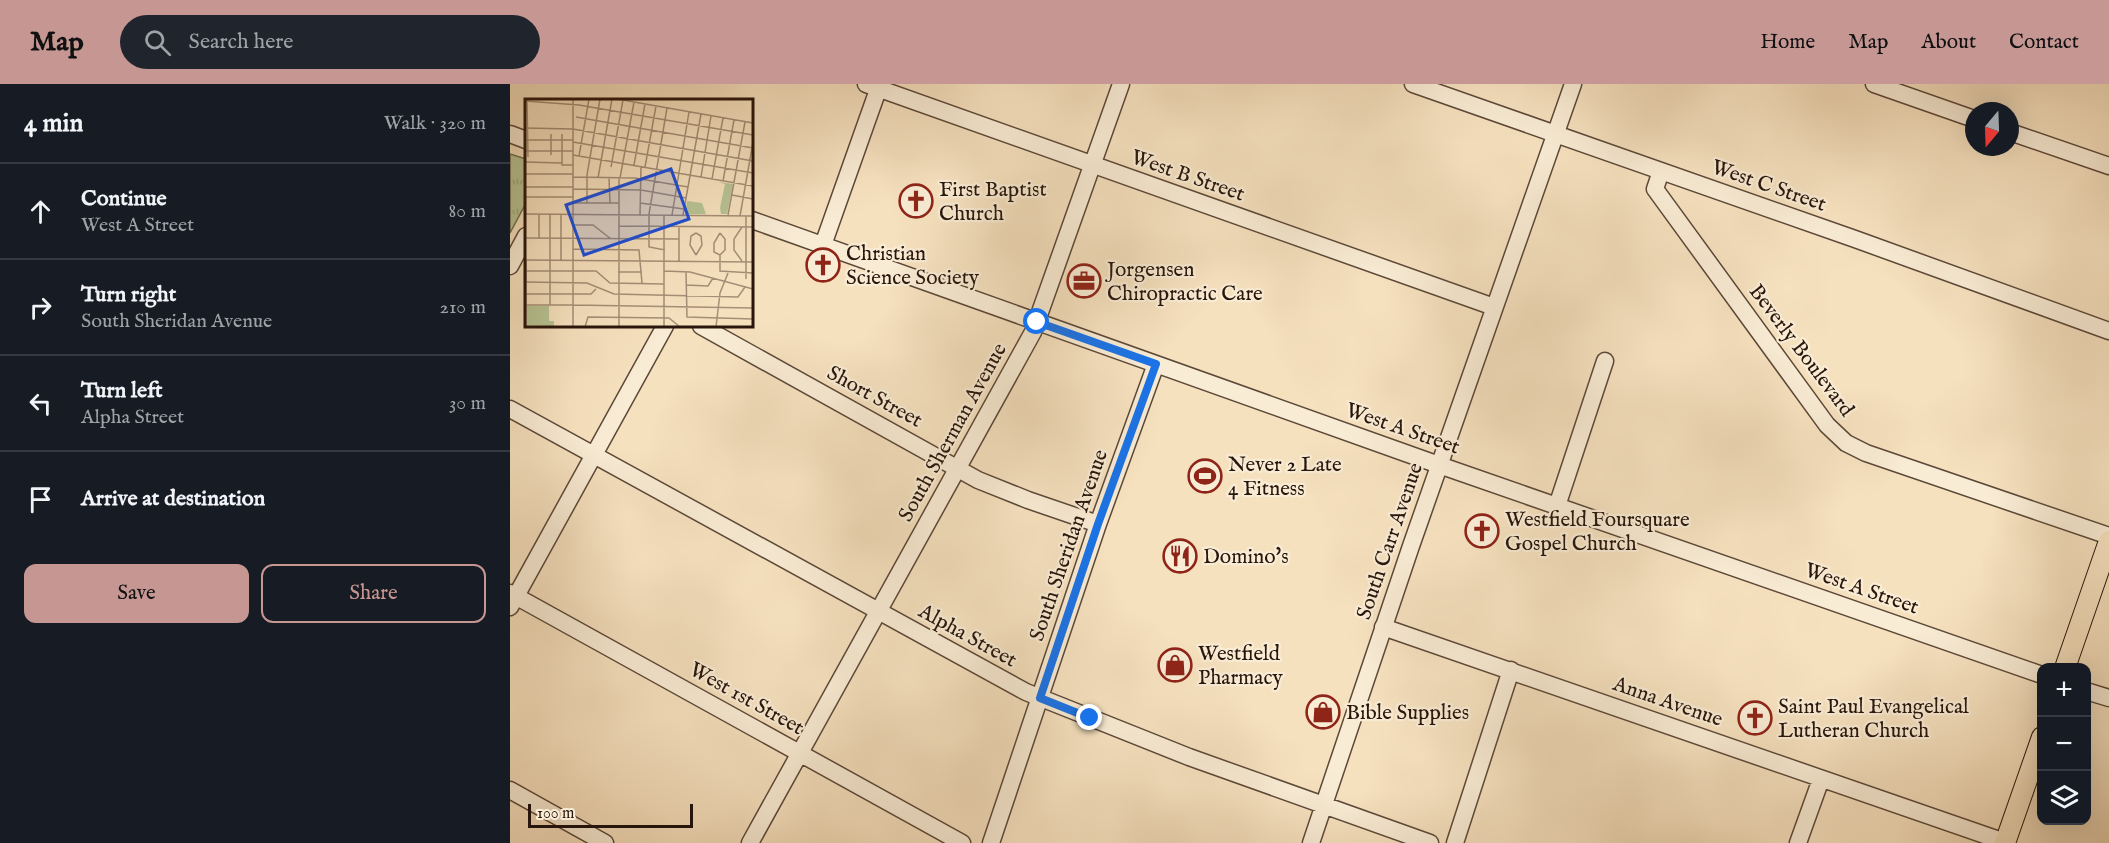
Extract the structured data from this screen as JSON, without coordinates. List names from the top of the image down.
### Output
{
  "streets": {
    "street": [
      "West B Street",
      "West C Street",
      "Beverly Boulevard",
      "Short Street",
      "West A Street",
      "South Sherman Avenue",
      "South Carr Avenue",
      "South Sheridan Avenue",
      "Alpha Street",
      "West 1st Street",
      "Anna Avenue"
    ]
  },
  "crossings": [
    ["West B Street", "South Sherman Avenue"],
    ["West B Street", "South Carr Avenue"],
    ["West C Street", "Beverly Boulevard"],
    ["West C Street", "South Carr Avenue"],
    ["Short Street", "South Sherman Avenue"],
    ["Short Street", "South Sheridan Avenue"],
    ["West A Street", "South Sherman Avenue"],
    ["West A Street", "South Carr Avenue"],
    ["West A Street", "South Sheridan Avenue"],
    ["South Sherman Avenue", "Alpha Street"],
    ["South Sherman Avenue", "West 1st Street"],
    ["South Carr Avenue", "Alpha Street"],
    ["South Carr Avenue", "Anna Avenue"],
    ["South Sheridan Avenue", "Alpha Street"]
  ],
  "places": {
    "church": [
      "First Baptist Church",
      "Christian Science Society",
      "Westfield Foursquare Gospel Church",
      "Saint Paul Evangelical Lutheran Church"
    ],
    "office": ["Jorgensen Chiropractic Care"],
    "sports": ["Never 2 Late 4 Fitness"],
    "restaurant": ["Domino's"],
    "shop": ["Westfield Pharmacy", "Bible Supplies"]
  },
  "scale_bar": "100 m",
  "north": "bottom",
  "page": {
    "header": "Map",
    "search": "Search here",
    "nav": [
      "Home",
      "Map",
      "About",
      "Contact"
    ],
    "heading": ["4 min", "Walk · 320 m"],
    "list": [
      ["Continue", "West A Street", "80 m"],
      ["Turn right", "South Sheridan Avenue", "210 m"],
      ["Turn left", "Alpha Street", "30 m"],
      "Arrive at destination"
    ],
    "buttons": ["Save", "Share"],
    "map_buttons": ["+", "−"],
    "scale": "100 m"
  }
}
